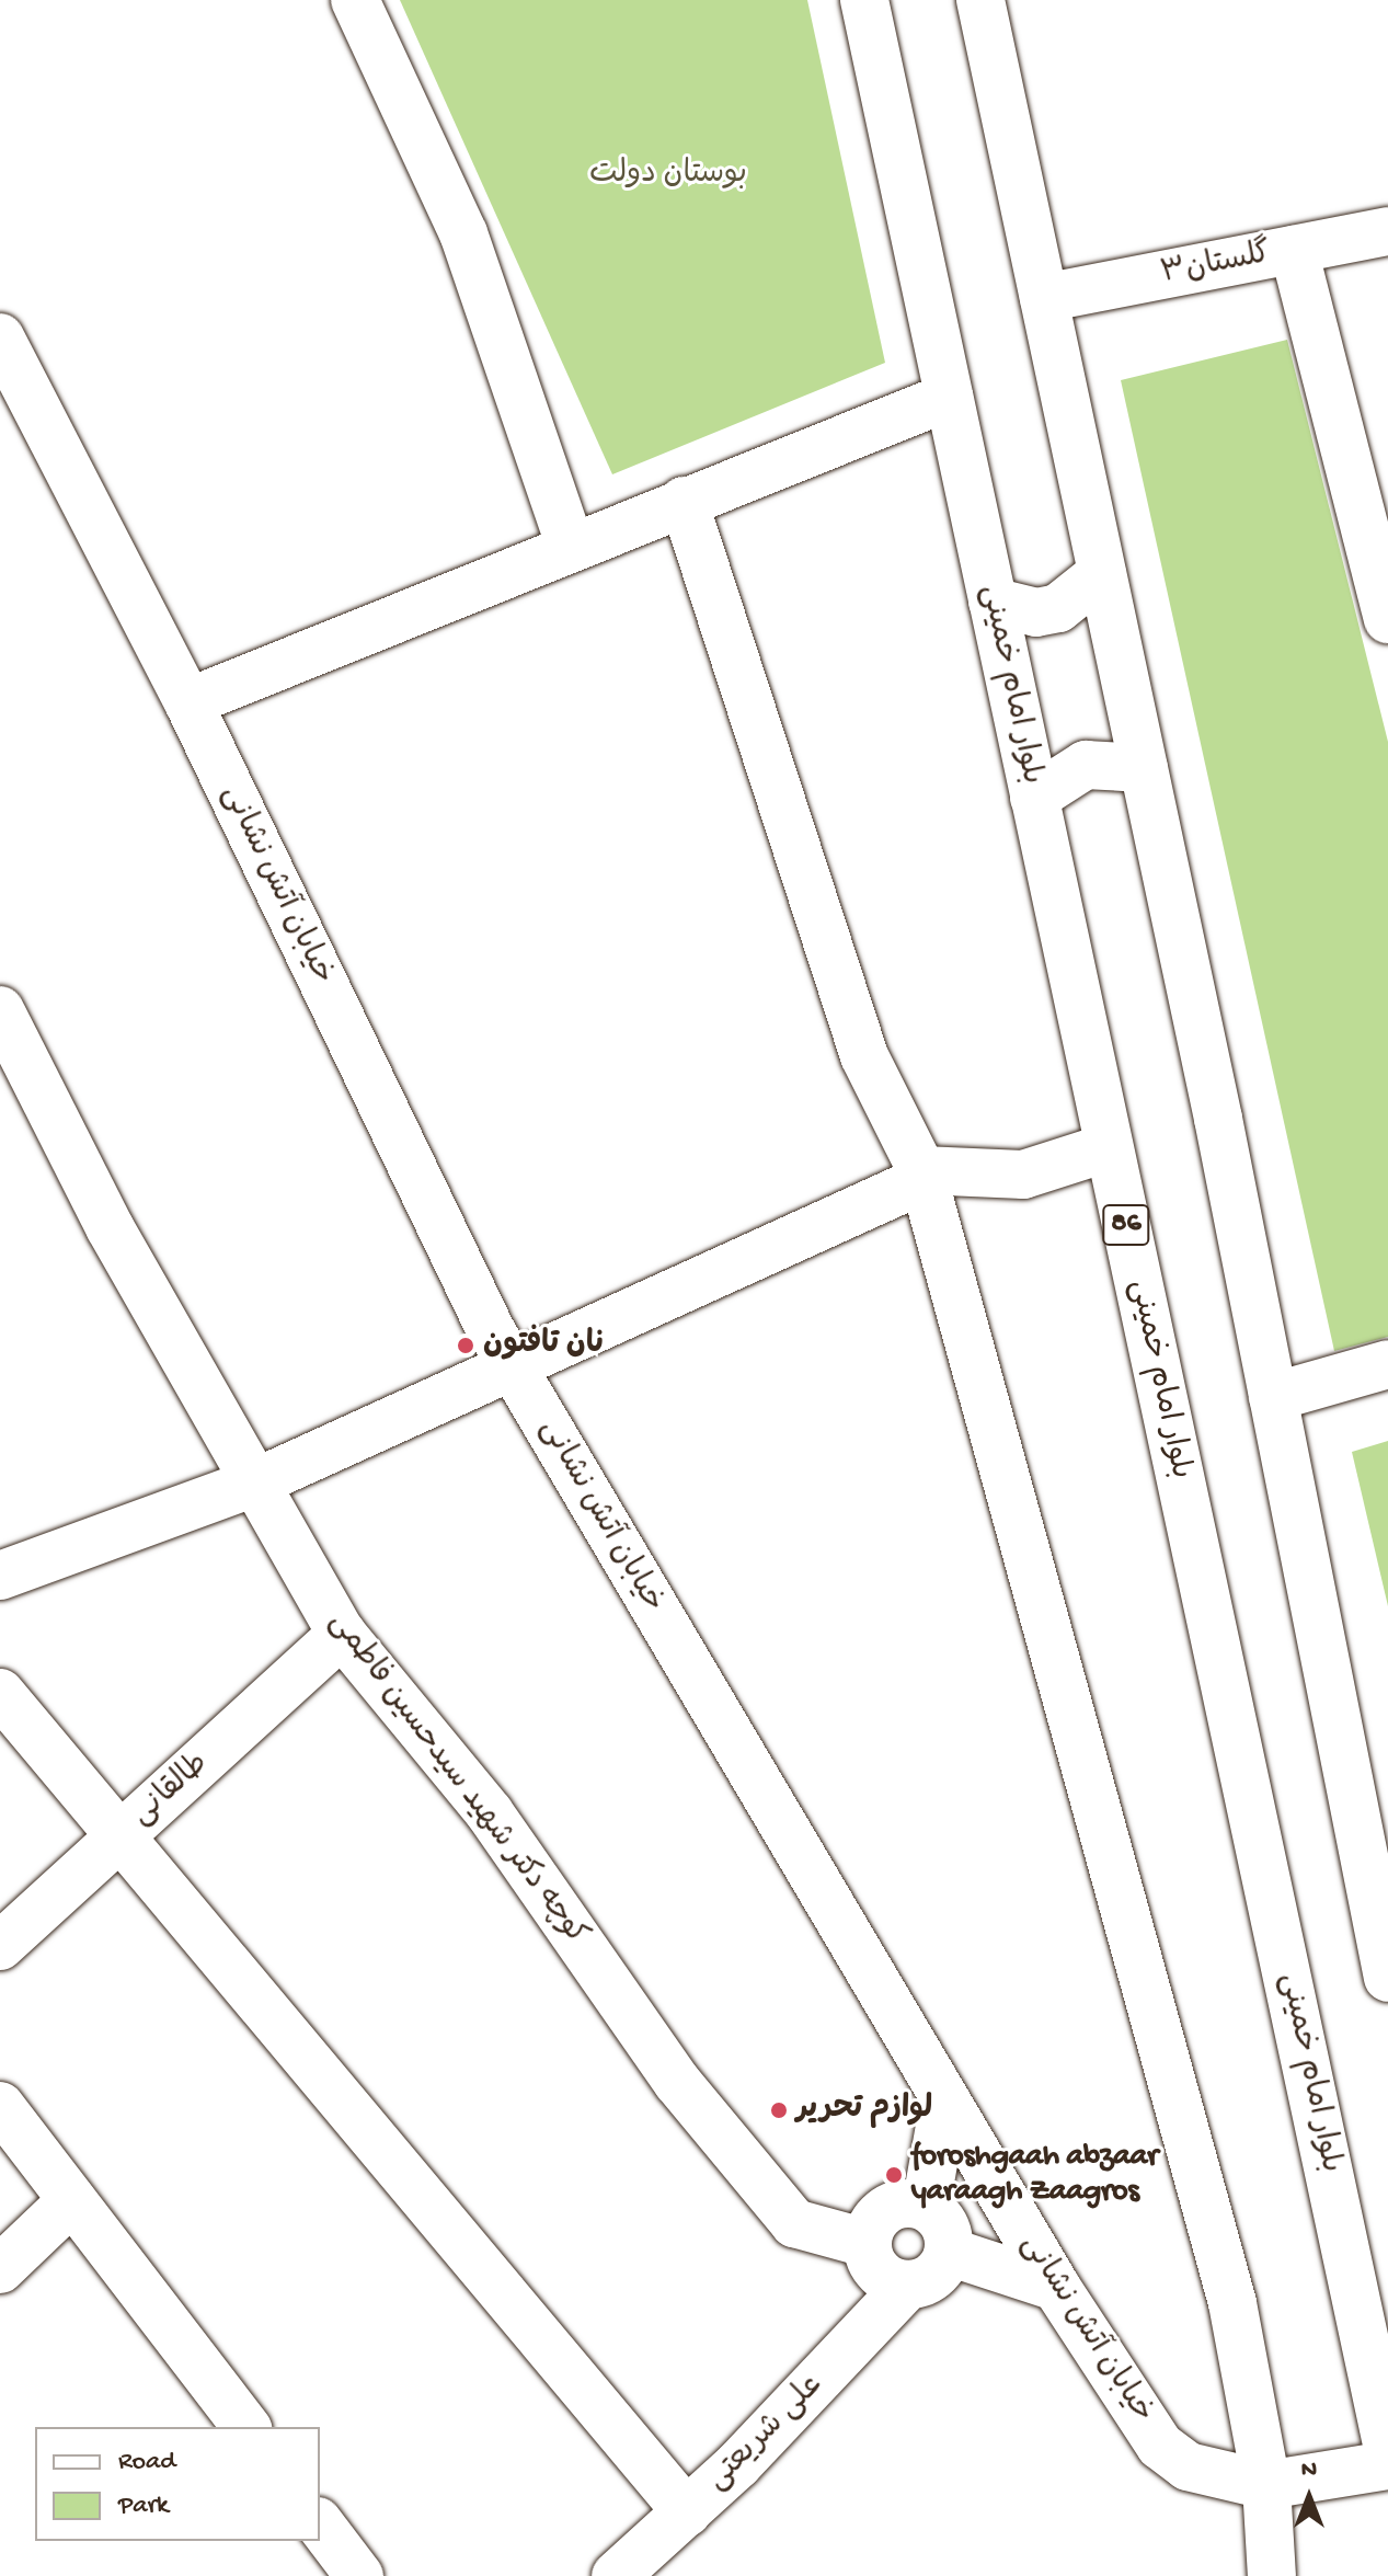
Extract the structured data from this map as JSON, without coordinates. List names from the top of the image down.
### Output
{
  "streets": {
    "street": [
      "گلستان۳",
      "بلوار امام خمینی",
      "خیابان آتش نشانی",
      "86",
      "کوچه دکتر شهید سیدحسین فاطمی",
      "طالقانی",
      "علی شریعتی"
    ]
  },
  "crossings": [
    ["کوچه دکتر شهید سیدحسین فاطمی", "طالقانی"],
    ["کوچه دکتر شهید سیدحسین فاطمی", "علی شریعتی"]
  ],
  "parks": ["بوستان دولت"],
  "places": ["نان تافتون", "لوازم تحریر", "foroshgaah abzaar yaraagh Zaagros"],
  "legend": ["Road", "Park"],
  "north": "top"
}
